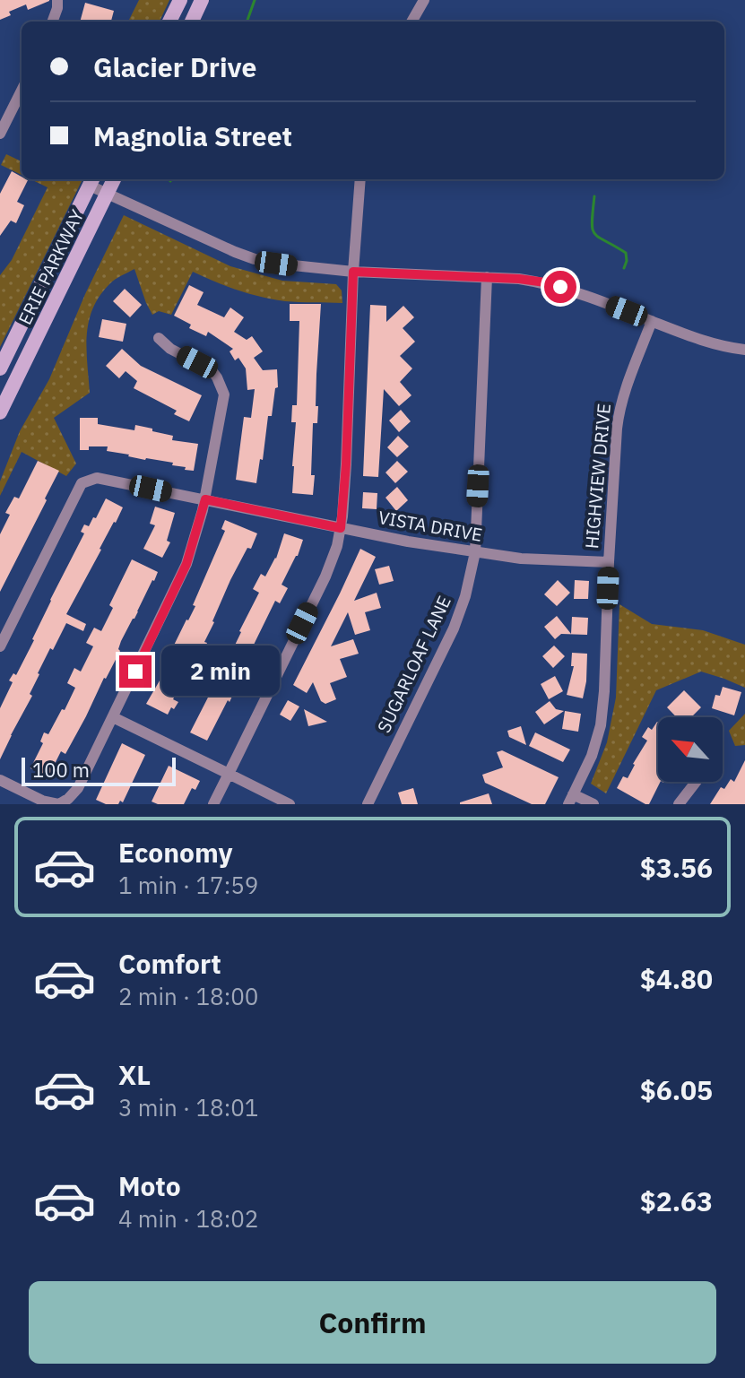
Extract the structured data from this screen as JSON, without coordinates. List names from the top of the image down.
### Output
{
  "streets": {
    "main road": ["ERIE PARKWAY"],
    "street": ["HIGHVIEW DRIVE", "VISTA DRIVE", "SUGARLOAF LANE"]
  },
  "crossings": [
    ["HIGHVIEW DRIVE", "VISTA DRIVE"],
    ["VISTA DRIVE", "SUGARLOAF LANE"]
  ],
  "scale_bar": "100 m",
  "north": "top left",
  "page": {
    "banner": ["Glacier Drive", "Magnolia Street"],
    "bubble": "2 min",
    "scale": "100 m",
    "list": [
      {
        "name": "Economy",
        "note": "1 min · 17:59",
        "value": "$3.56"
      },
      {
        "name": "Comfort",
        "note": "2 min · 18:00",
        "value": "$4.80"
      },
      {
        "name": "XL",
        "note": "3 min · 18:01",
        "value": "$6.05"
      },
      {
        "name": "Moto",
        "note": "4 min · 18:02",
        "value": "$2.63"
      }
    ],
    "buttons": "Confirm"
  }
}
